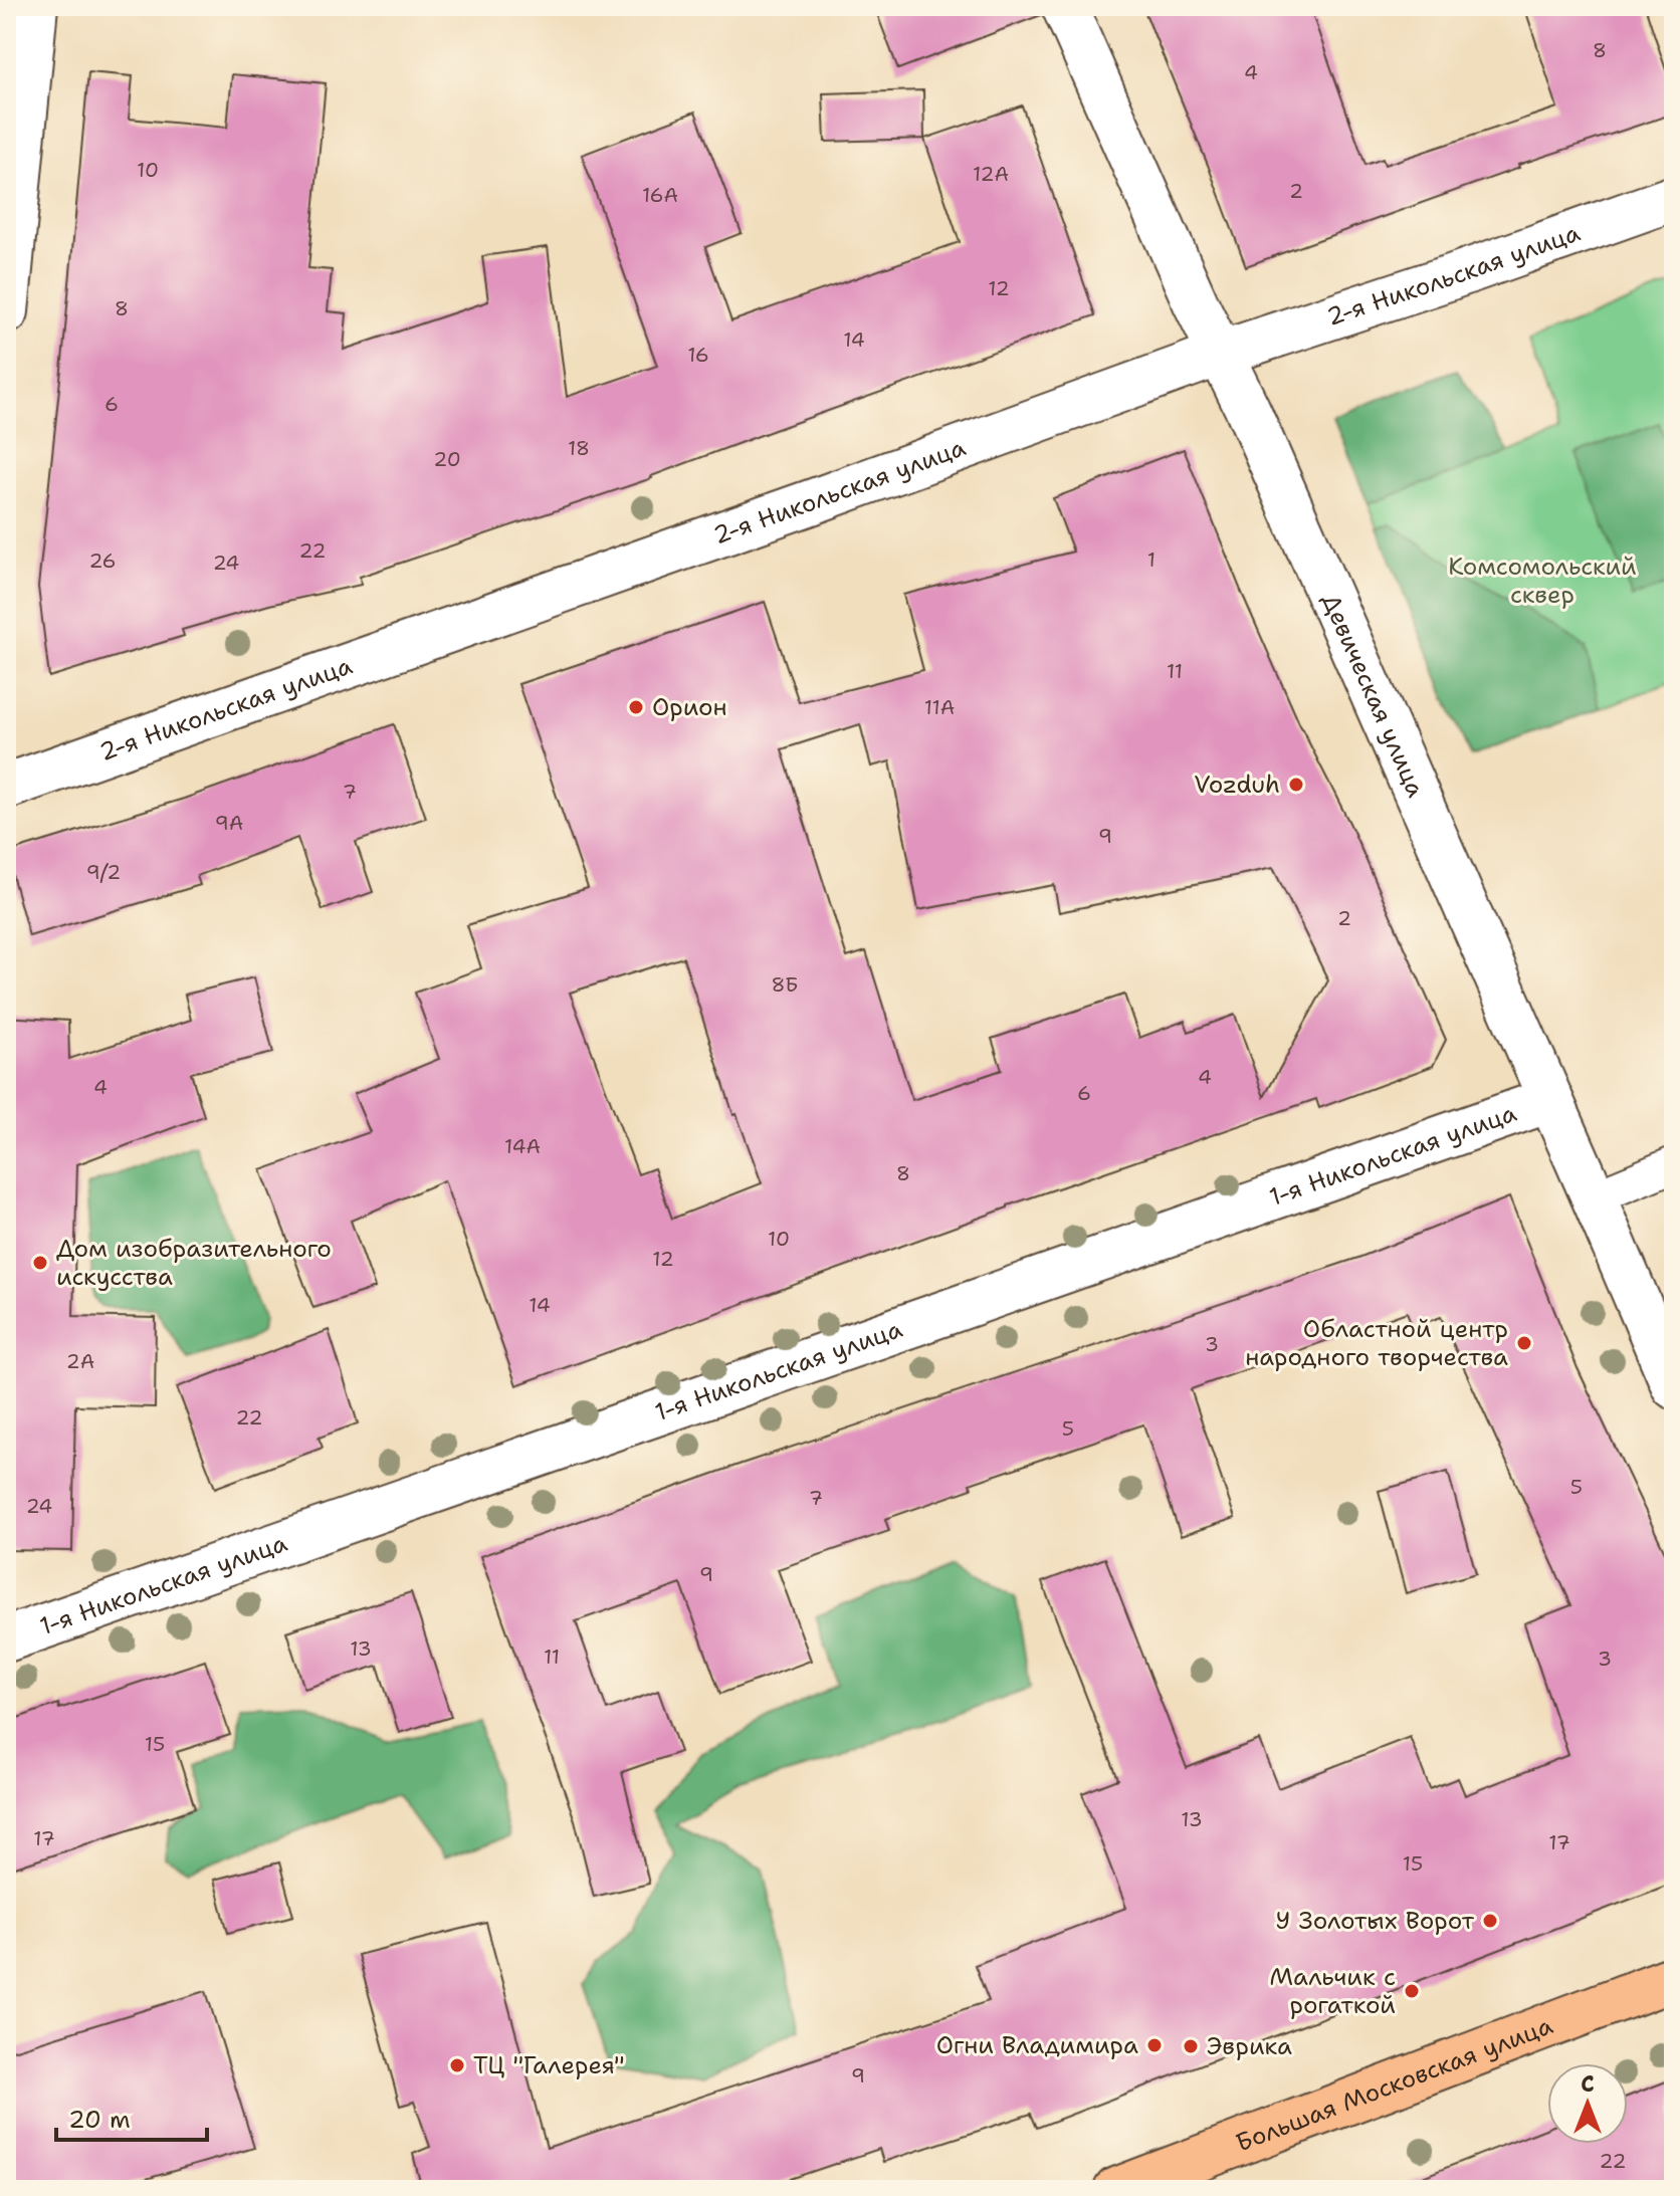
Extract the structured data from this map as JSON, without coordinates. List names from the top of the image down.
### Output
{
  "streets": {
    "main road": ["Большая Московская улица"],
    "street": ["2-я Никольская улица", "Девическая улица", "1-я Никольская улица"]
  },
  "crossings": [
    ["2-я Никольская улица", "Девическая улица"],
    ["Девическая улица", "1-я Никольская улица"]
  ],
  "parks": ["Комсомольский сквер"],
  "places": [
    "Орион",
    "Vozduh",
    "Дом изобразительного искусства",
    "Областной центр народного творчества",
    "У Золотых Ворот",
    "Мальчик с рогаткой",
    "Огни Владимира",
    "Эврика",
    "ТЦ \"Галерея\""
  ],
  "house_numbers": [
    "8",
    "4",
    "10",
    "12А",
    "2",
    "16А",
    "12",
    "8",
    "14",
    "16",
    "6",
    "18",
    "20",
    "22",
    "1",
    "26",
    "24",
    "11",
    "11А",
    "7",
    "9А",
    "9",
    "9/2",
    "2",
    "8Б",
    "4",
    "4",
    "6",
    "14А",
    "8",
    "10",
    "12",
    "14",
    "3",
    "2А",
    "22",
    "5",
    "5",
    "7",
    "24",
    "9",
    "13",
    "11",
    "3",
    "15",
    "13",
    "17",
    "17",
    "15",
    "9",
    "22"
  ],
  "scale_bar": "20 m",
  "north": "top"
}
